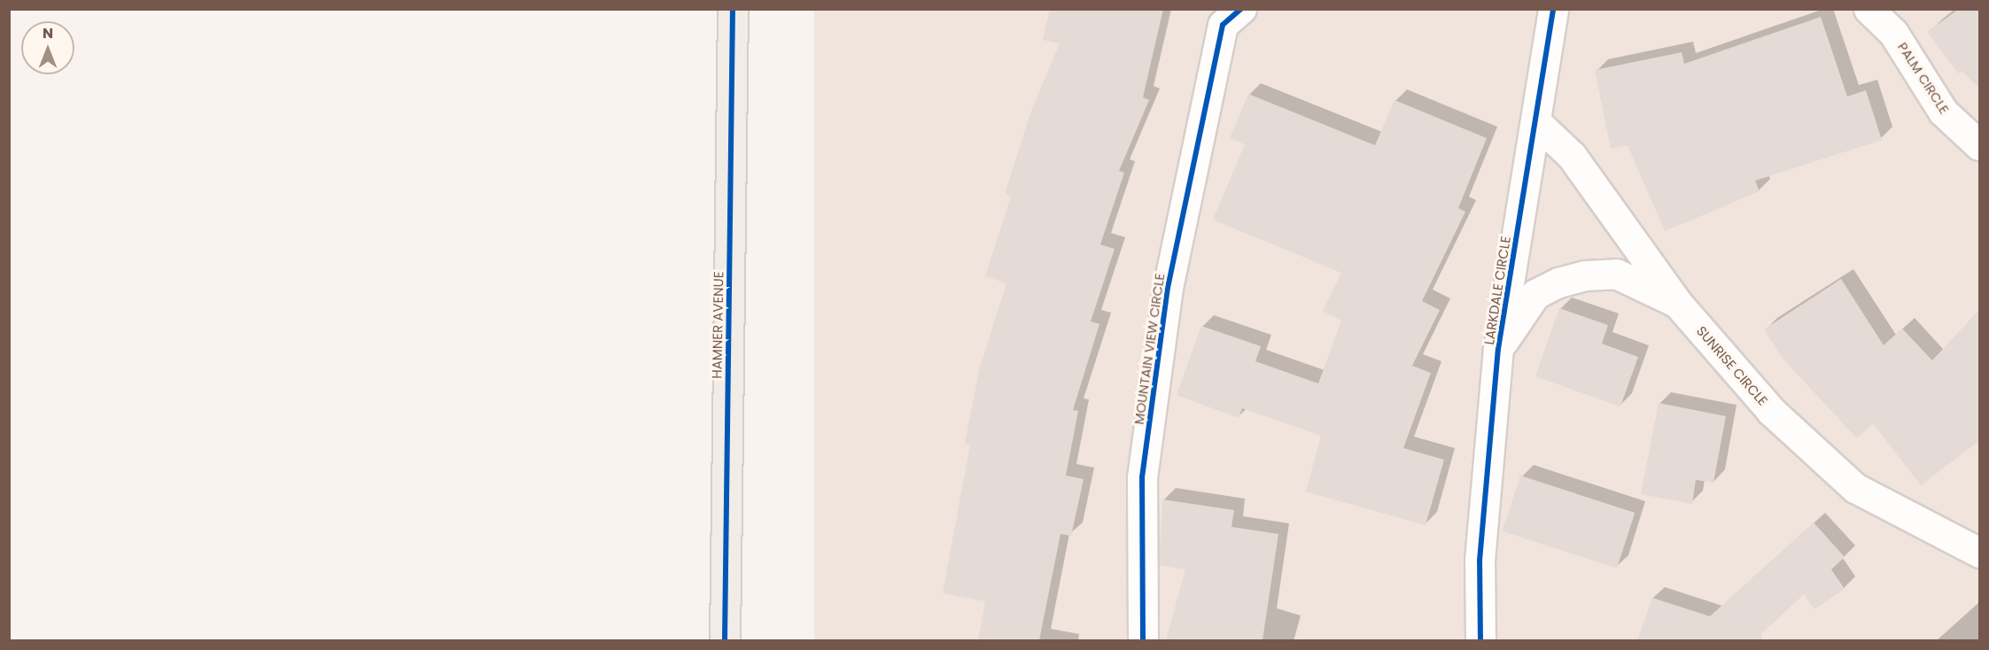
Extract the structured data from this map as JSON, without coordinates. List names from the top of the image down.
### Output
{
  "streets": {
    "main road": ["HAMNER AVENUE"],
    "street": [
      "PALM CIRCLE",
      "LARKDALE CIRCLE",
      "MOUNTAIN VIEW CIRCLE",
      "SUNRISE CIRCLE"
    ]
  },
  "crossings": [
    ["LARKDALE CIRCLE", "SUNRISE CIRCLE"]
  ],
  "north": "top"
}
